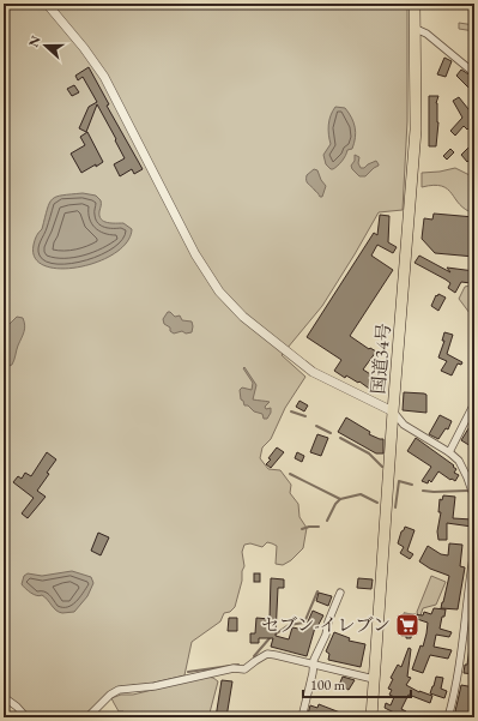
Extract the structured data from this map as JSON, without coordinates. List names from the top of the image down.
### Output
{
  "streets": {
    "highway": ["国道34号"]
  },
  "places": {
    "supermarket": ["セブン-イレブン"]
  },
  "scale_bar": "100 m",
  "north": "left"
}
